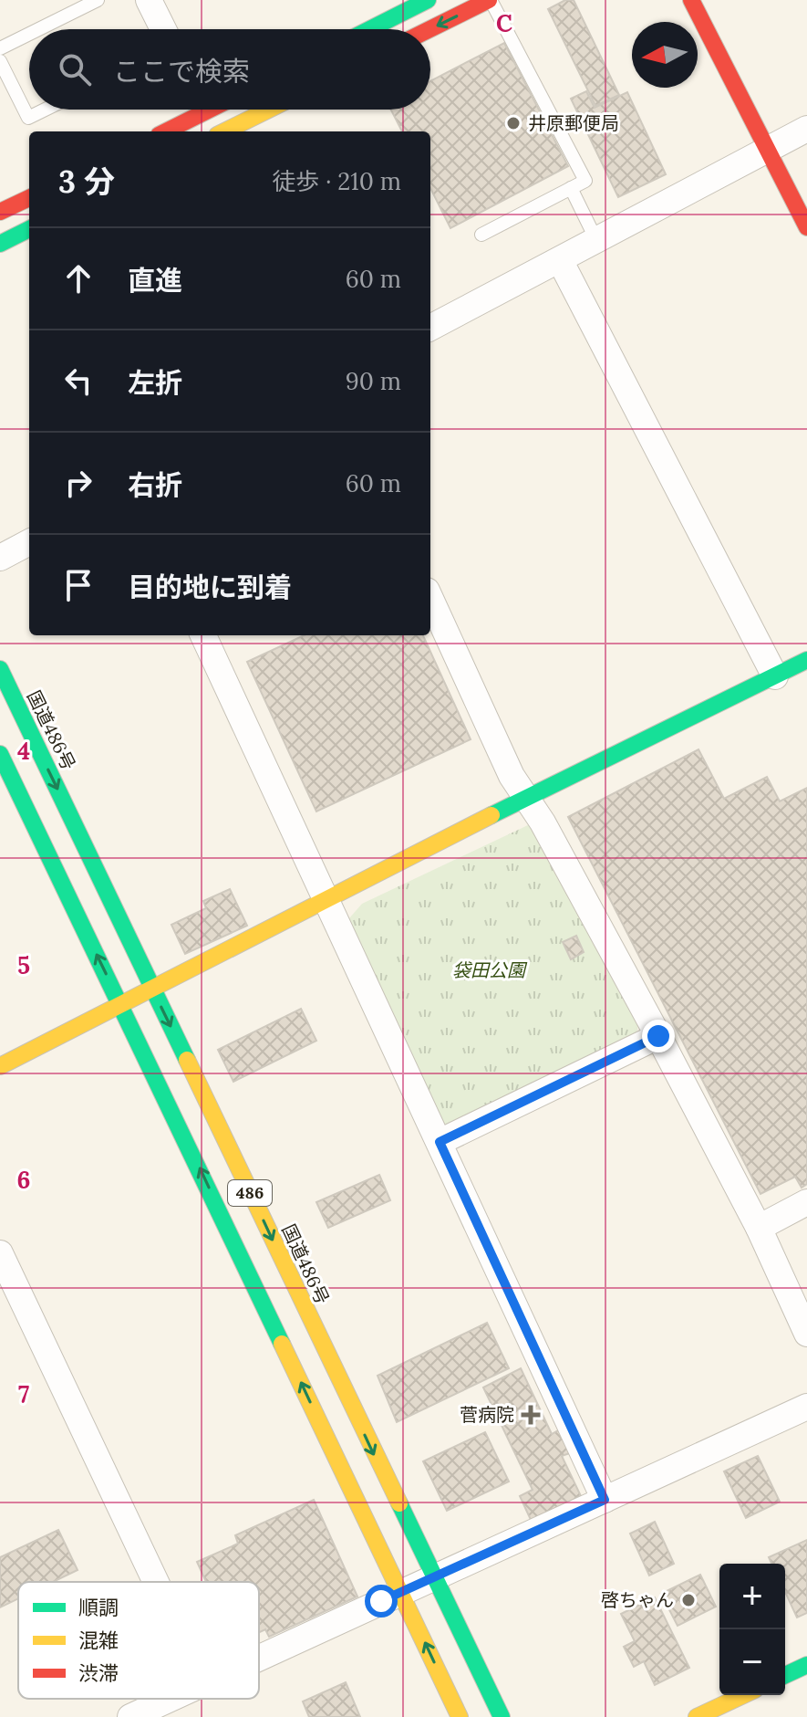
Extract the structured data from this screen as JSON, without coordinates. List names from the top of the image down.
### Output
{
  "streets": {
    "main road": ["国道486号", "486"]
  },
  "parks": ["袋田公園"],
  "places": {
    "other": ["井原郵便局", "啓ちゃん"],
    "health": ["菅病院"]
  },
  "legend": ["順調", "混雑", "渋滞"],
  "north": "left",
  "page": {
    "search": "ここで検索",
    "heading": ["3 分", "徒歩 · 210 m"],
    "list": [
      ["直進", "60 m"],
      ["左折", "90 m"],
      ["右折", "60 m"],
      "目的地に到着"
    ],
    "map_buttons": ["+", "−"]
  },
  "grid": {
    "columns": ["C"],
    "rows": [
      "4",
      "5",
      "6",
      "7"
    ]
  }
}
